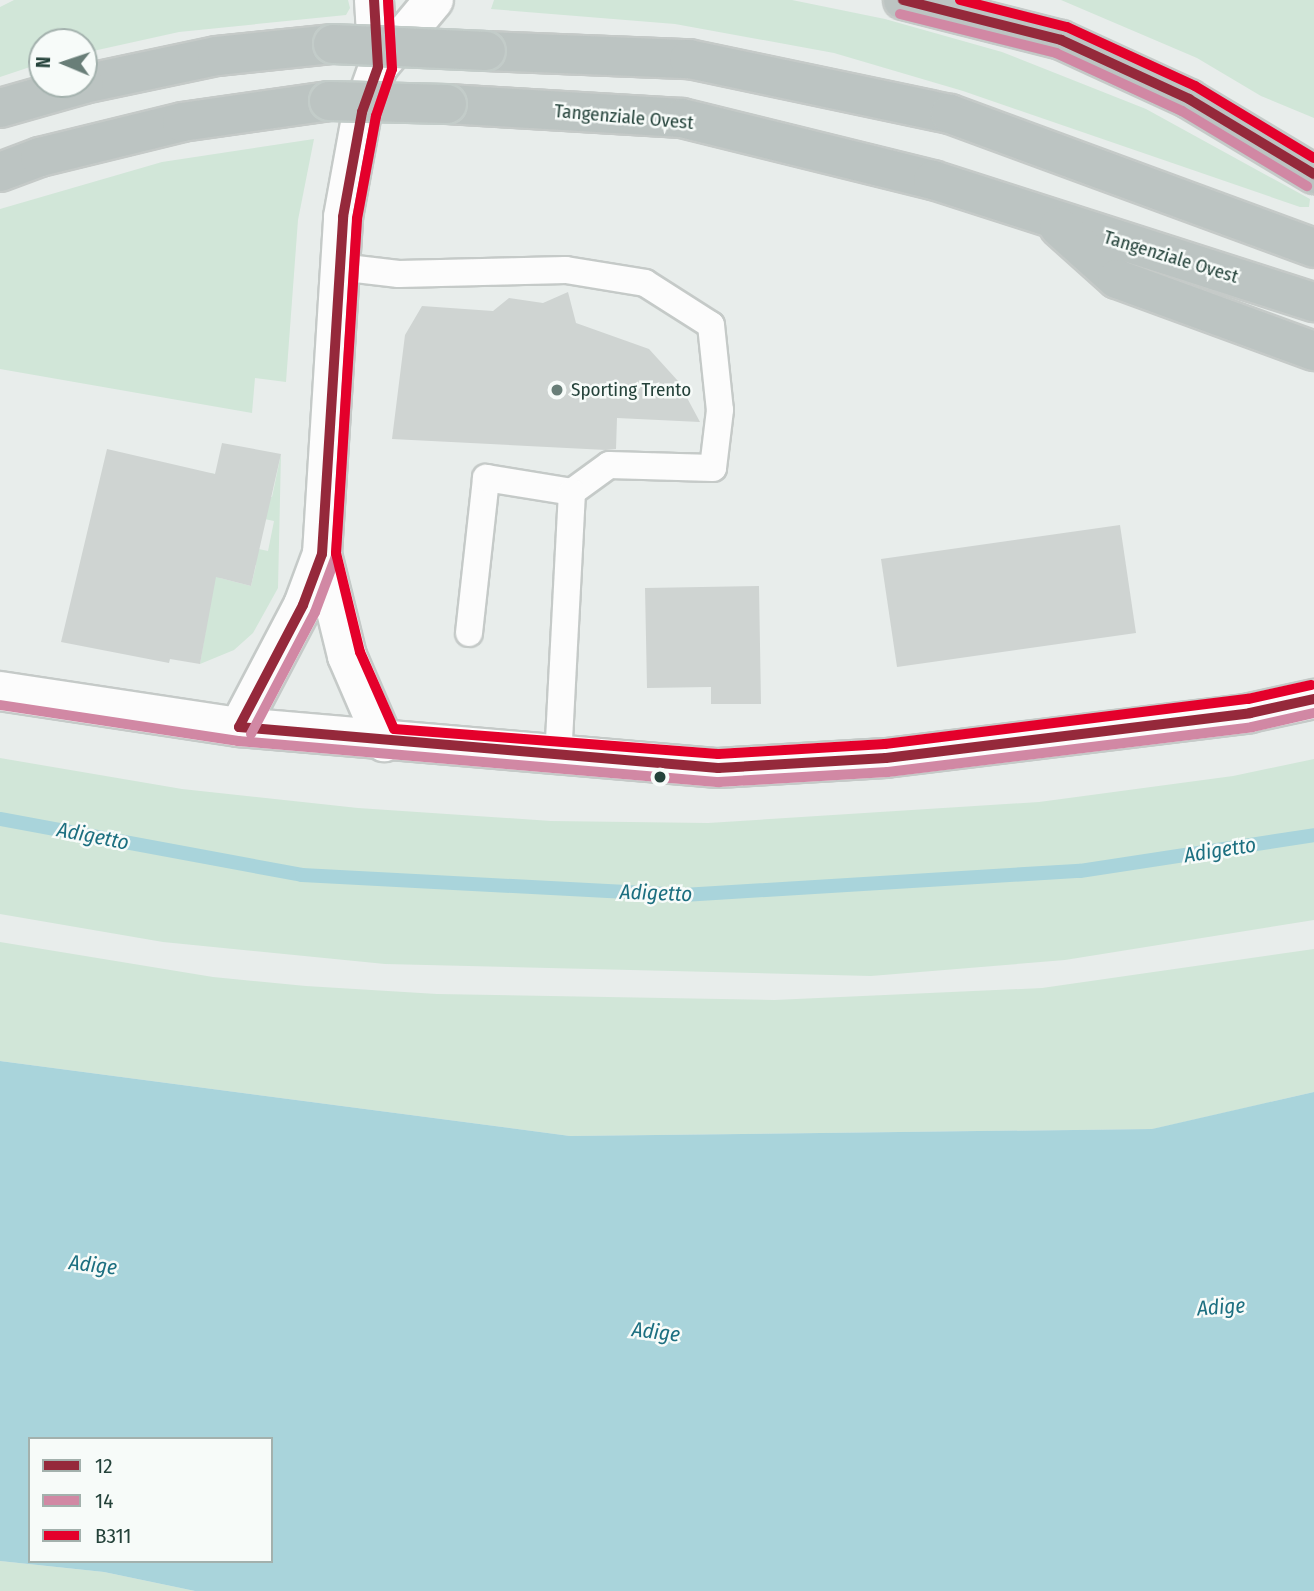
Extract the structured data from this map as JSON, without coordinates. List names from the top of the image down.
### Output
{
  "streets": {
    "highway": ["Tangenziale Ovest"]
  },
  "water": ["Adigetto", "Adige"],
  "places": ["Sporting Trento"],
  "lines": ["transit line 12", "transit line 14", "transit line B311"],
  "legend": ["12", "14", "B311"],
  "north": "left"
}
